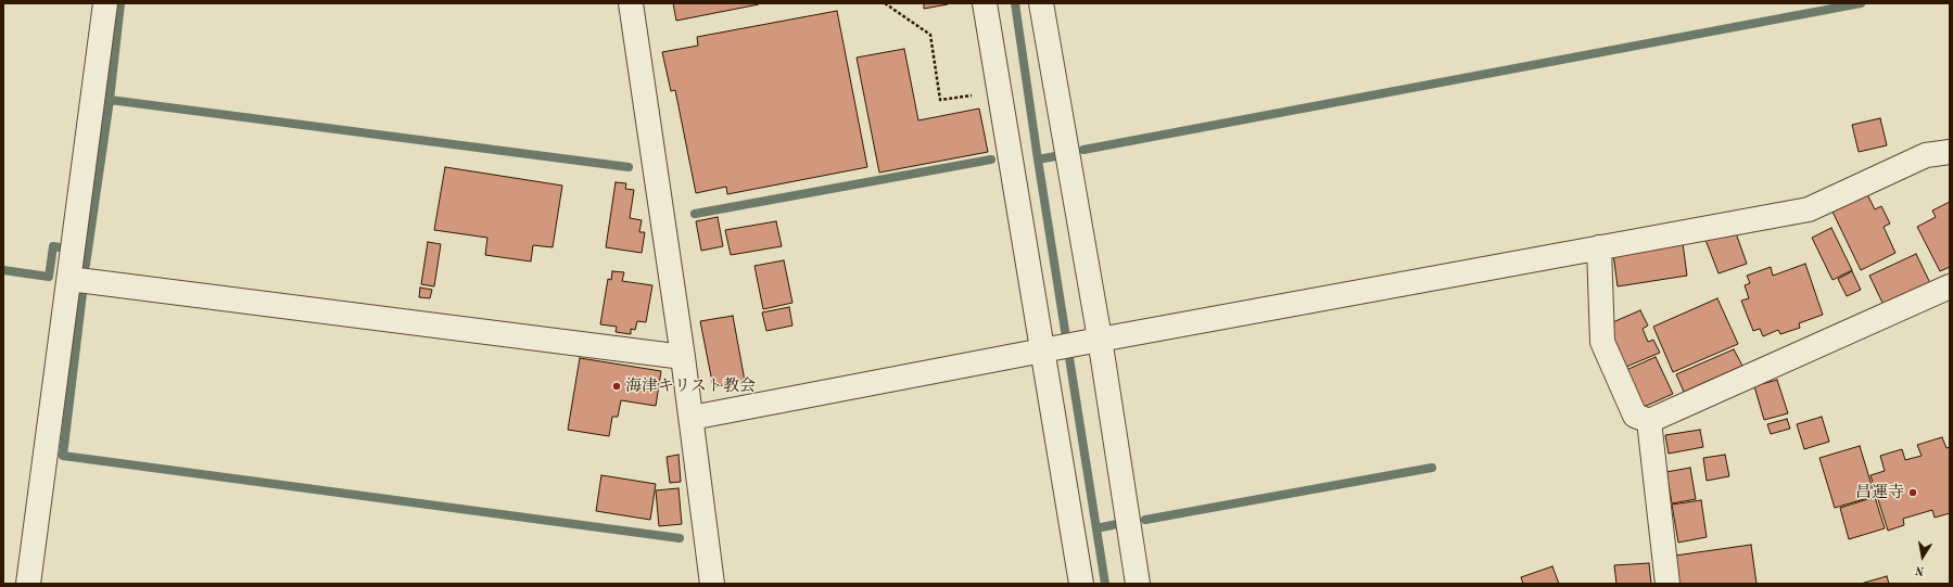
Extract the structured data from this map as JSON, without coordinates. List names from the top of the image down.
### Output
{
  "places": ["海津キリスト教会", "昌運寺"],
  "north": "bottom"
}
